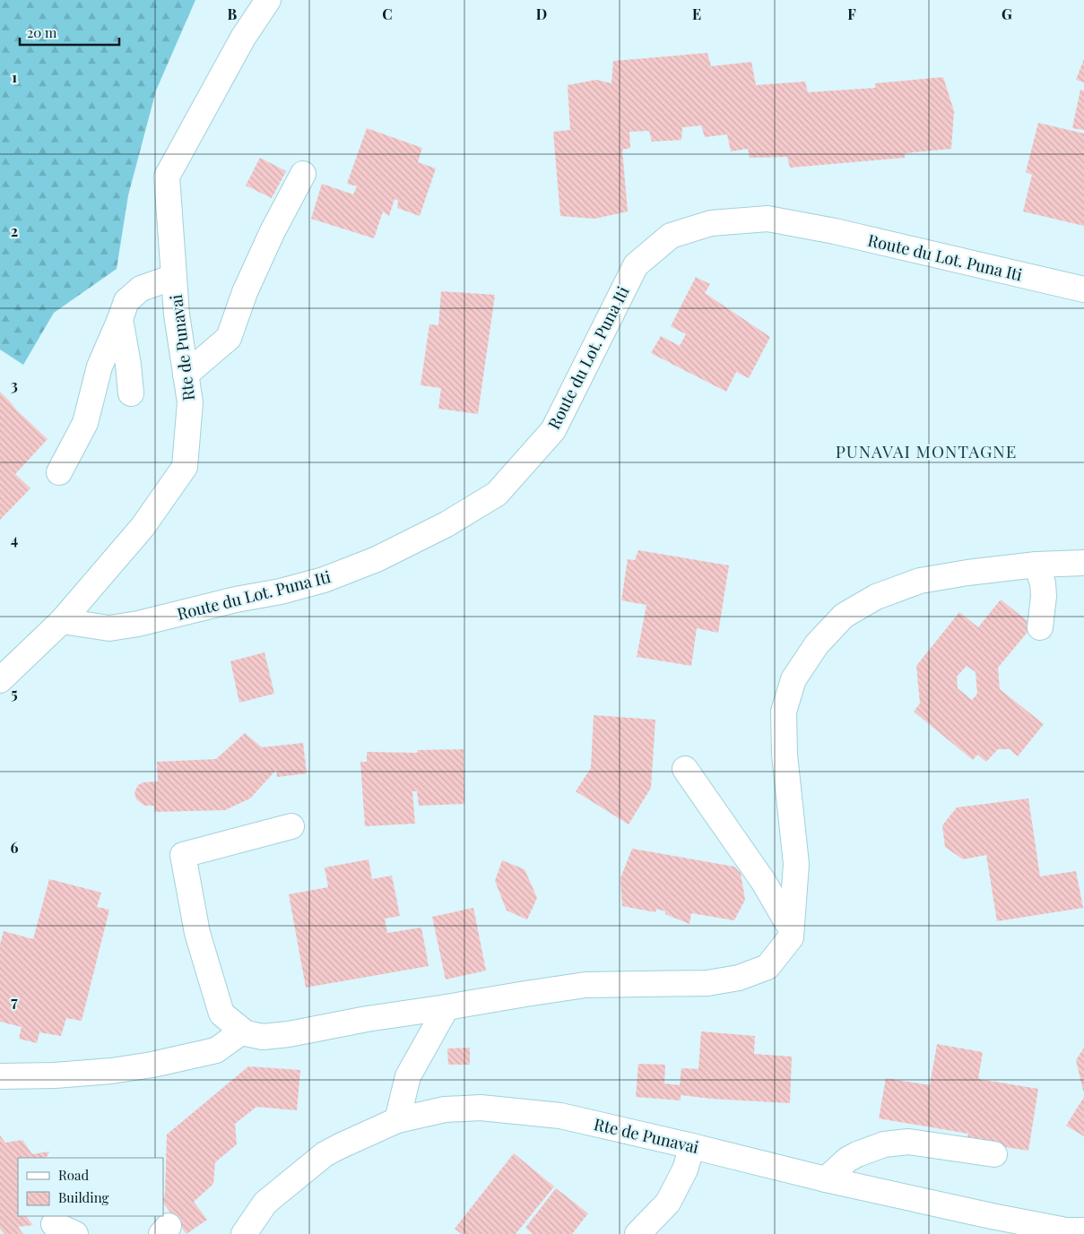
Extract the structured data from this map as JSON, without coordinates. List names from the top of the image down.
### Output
{
  "streets": {
    "street": ["Route du Lot. Puna Iti", "Rte de Punavai"]
  },
  "crossings": [
    ["Route du Lot. Puna Iti", "Rte de Punavai"]
  ],
  "districts": ["PUNAVAI MONTAGNE"],
  "legend": ["Road", "Building"],
  "scale_bar": "20 m",
  "grid": {
    "columns": [
      "B",
      "C",
      "D",
      "E",
      "F",
      "G"
    ],
    "rows": [
      "1",
      "2",
      "3",
      "4",
      "5",
      "6",
      "7"
    ]
  }
}
